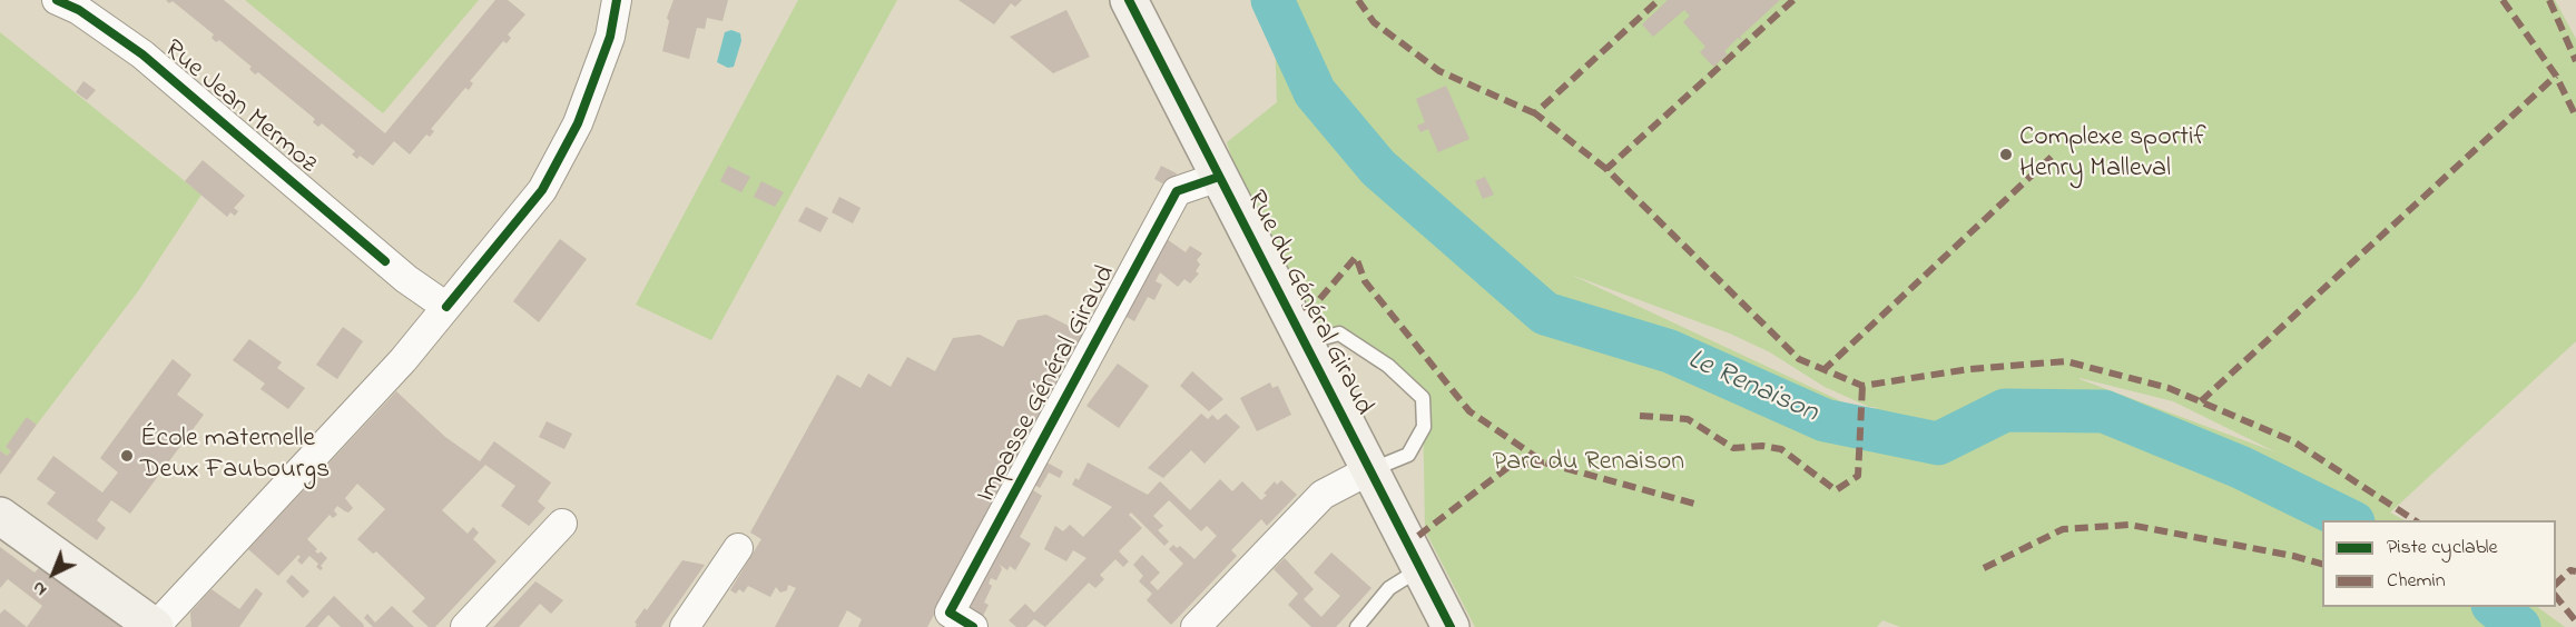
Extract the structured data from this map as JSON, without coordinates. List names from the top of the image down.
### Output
{
  "streets": {
    "street": ["Rue Jean Mermoz", "Rue du Général Giraud", "Impasse Général Giraud"]
  },
  "crossings": [
    ["Rue du Général Giraud", "Impasse Général Giraud"]
  ],
  "water": ["Le Renaison"],
  "parks": ["Parc du Renaison"],
  "places": ["Complexe sportif Henry Malleval", "École maternelle Deux Faubourgs"],
  "legend": ["Piste cyclable", "Chemin"],
  "north": "bottom left"
}
